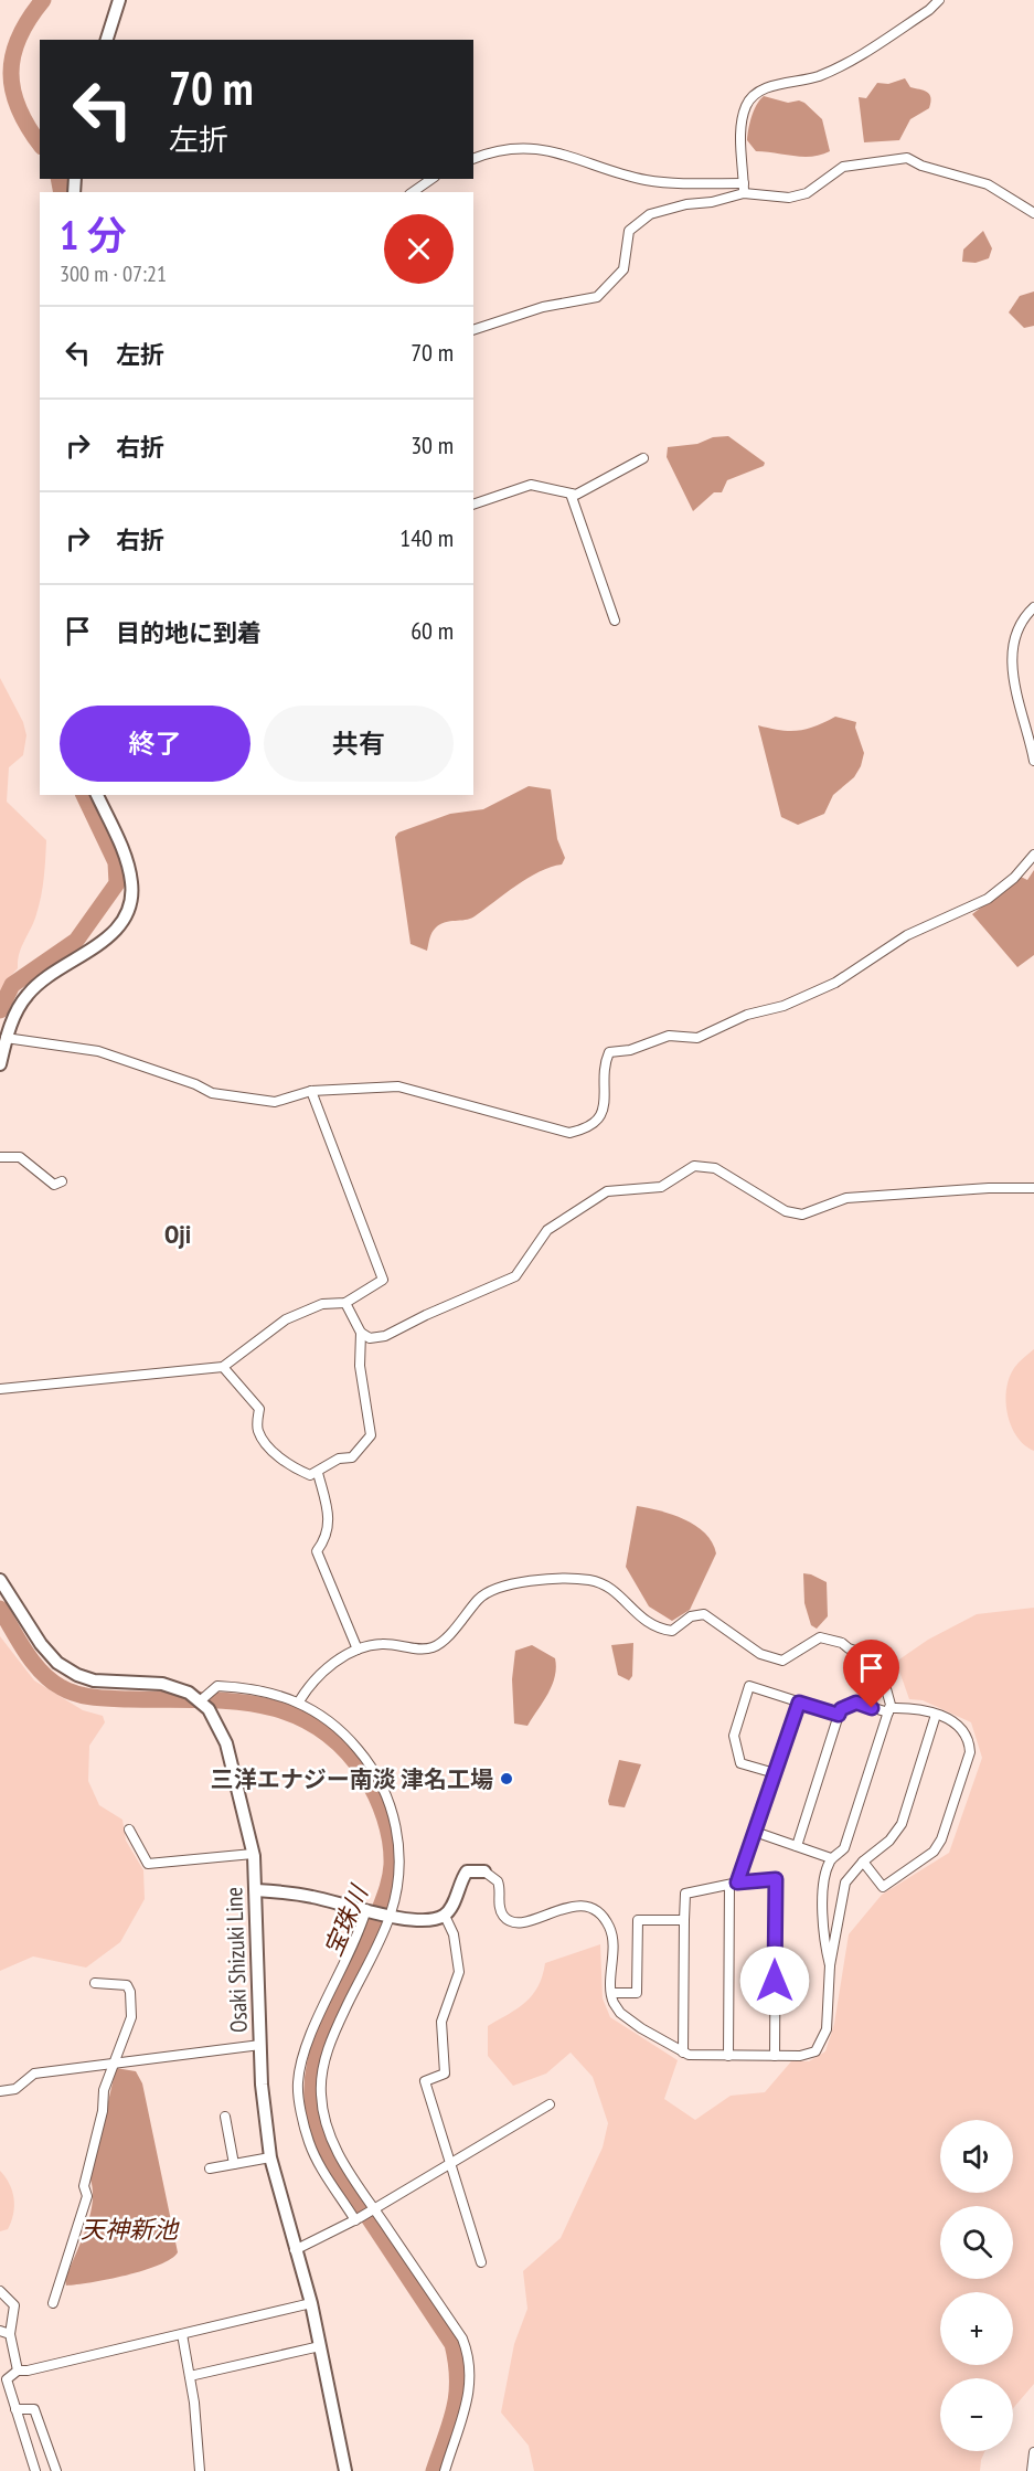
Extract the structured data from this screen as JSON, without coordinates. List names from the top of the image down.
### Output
{
  "streets": {
    "main road": ["Osaki Shizuki Line"]
  },
  "districts": ["Oji"],
  "water": ["宝珠川", "天神新池"],
  "places": ["三洋エナジー南淡 津名工場"],
  "page": {
    "turn": ["70 m", "左折"],
    "heading": ["1 分", "300 m · 07:21"],
    "list": [
      {
        "name": "左折",
        "value": "70 m"
      },
      {
        "name": "右折",
        "value": "30 m"
      },
      {
        "name": "右折",
        "value": "140 m"
      },
      {
        "name": "目的地に到着",
        "value": "60 m"
      }
    ],
    "buttons": ["終了", "共有"],
    "map_buttons": ["+", "−"]
  }
}
